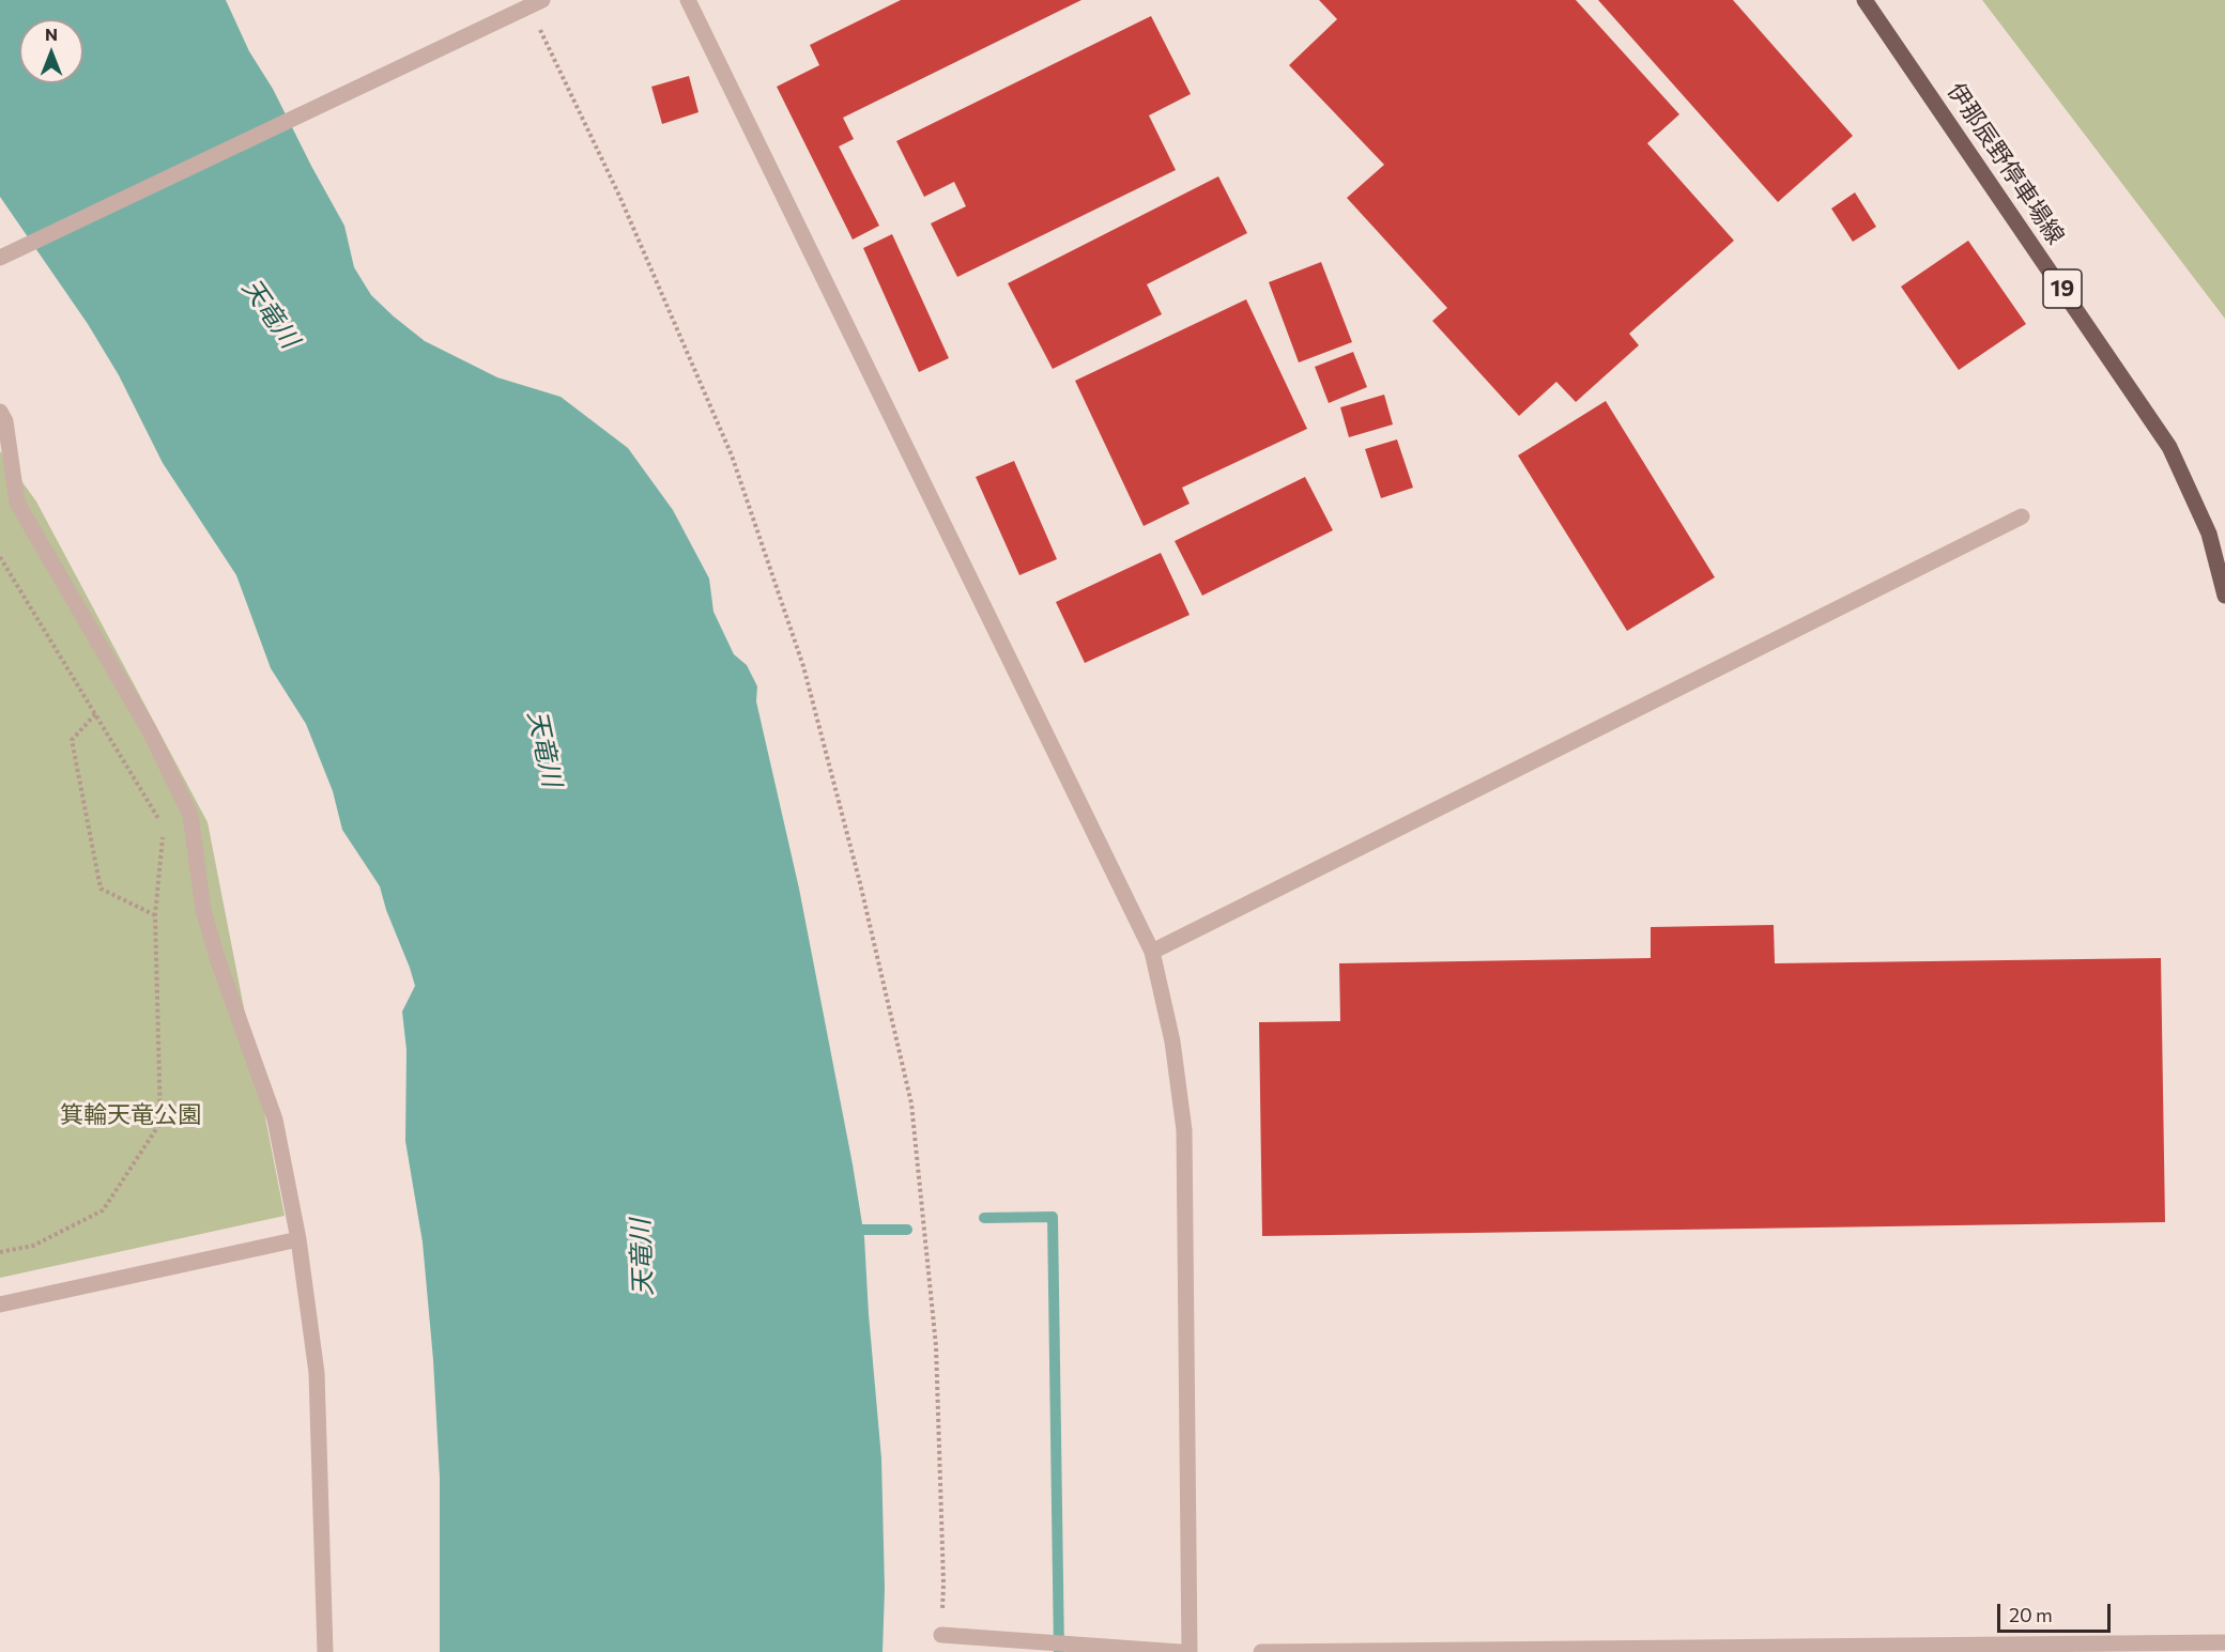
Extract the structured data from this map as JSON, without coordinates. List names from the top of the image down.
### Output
{
  "streets": {
    "main road": ["伊那辰野停車場線", "19"]
  },
  "water": ["天竜川"],
  "parks": ["箕輪天竜公園"],
  "scale_bar": "20 m",
  "north": "top"
}
